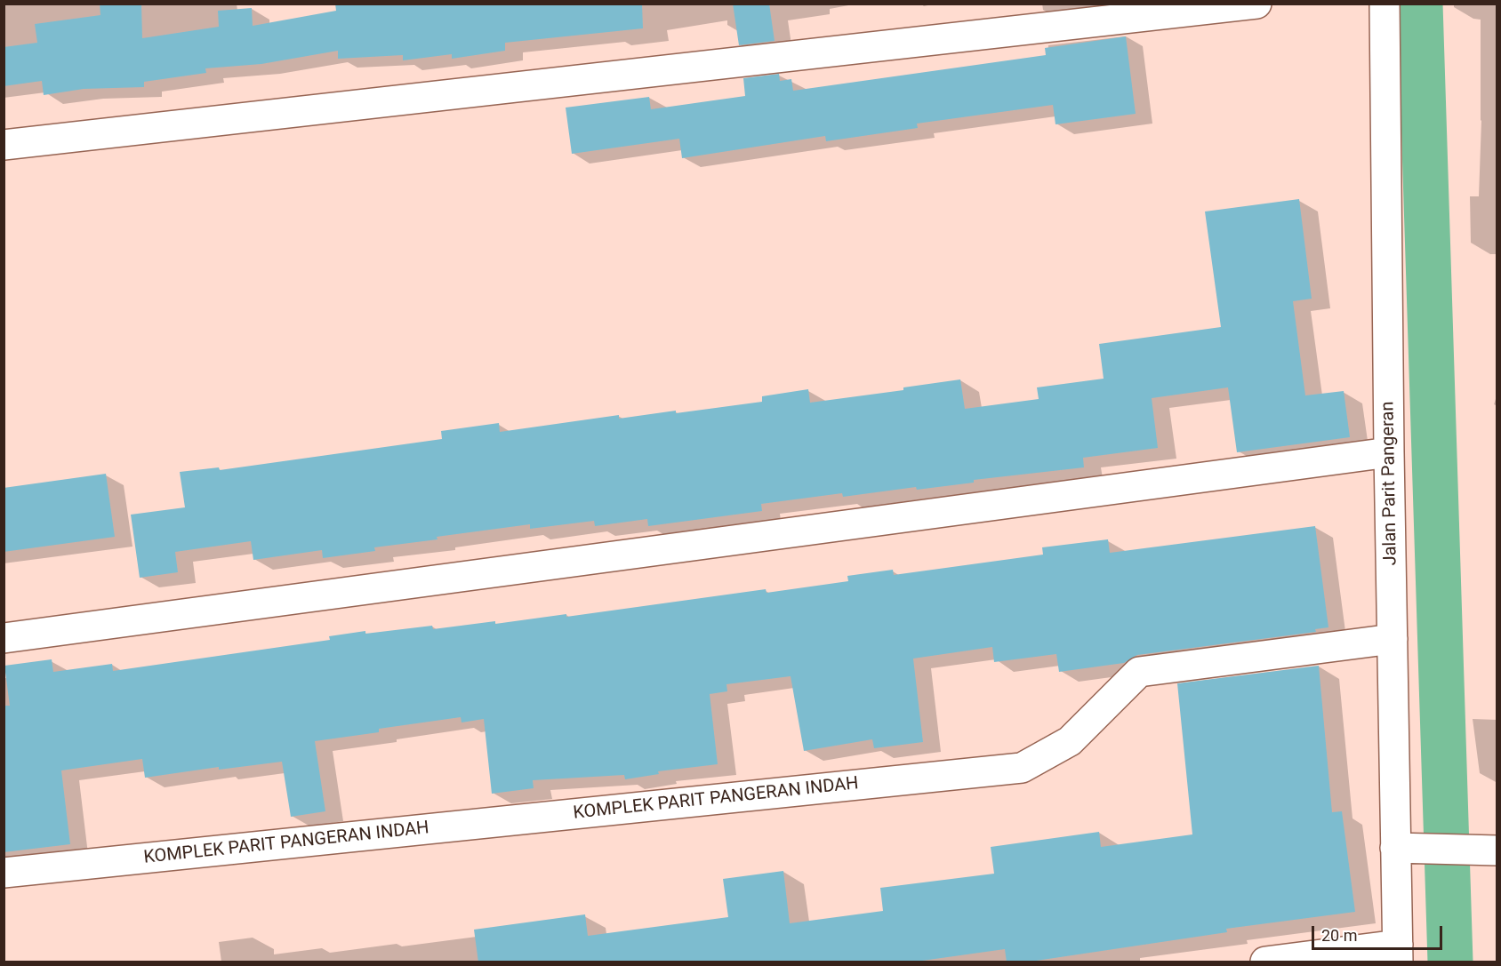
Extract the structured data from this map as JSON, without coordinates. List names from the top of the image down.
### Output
{
  "streets": {
    "street": ["Jalan Parit Pangeran", "KOMPLEK PARIT PANGERAN INDAH"]
  },
  "crossings": [
    ["Jalan Parit Pangeran", "KOMPLEK PARIT PANGERAN INDAH"]
  ],
  "scale_bar": "20 m"
}
